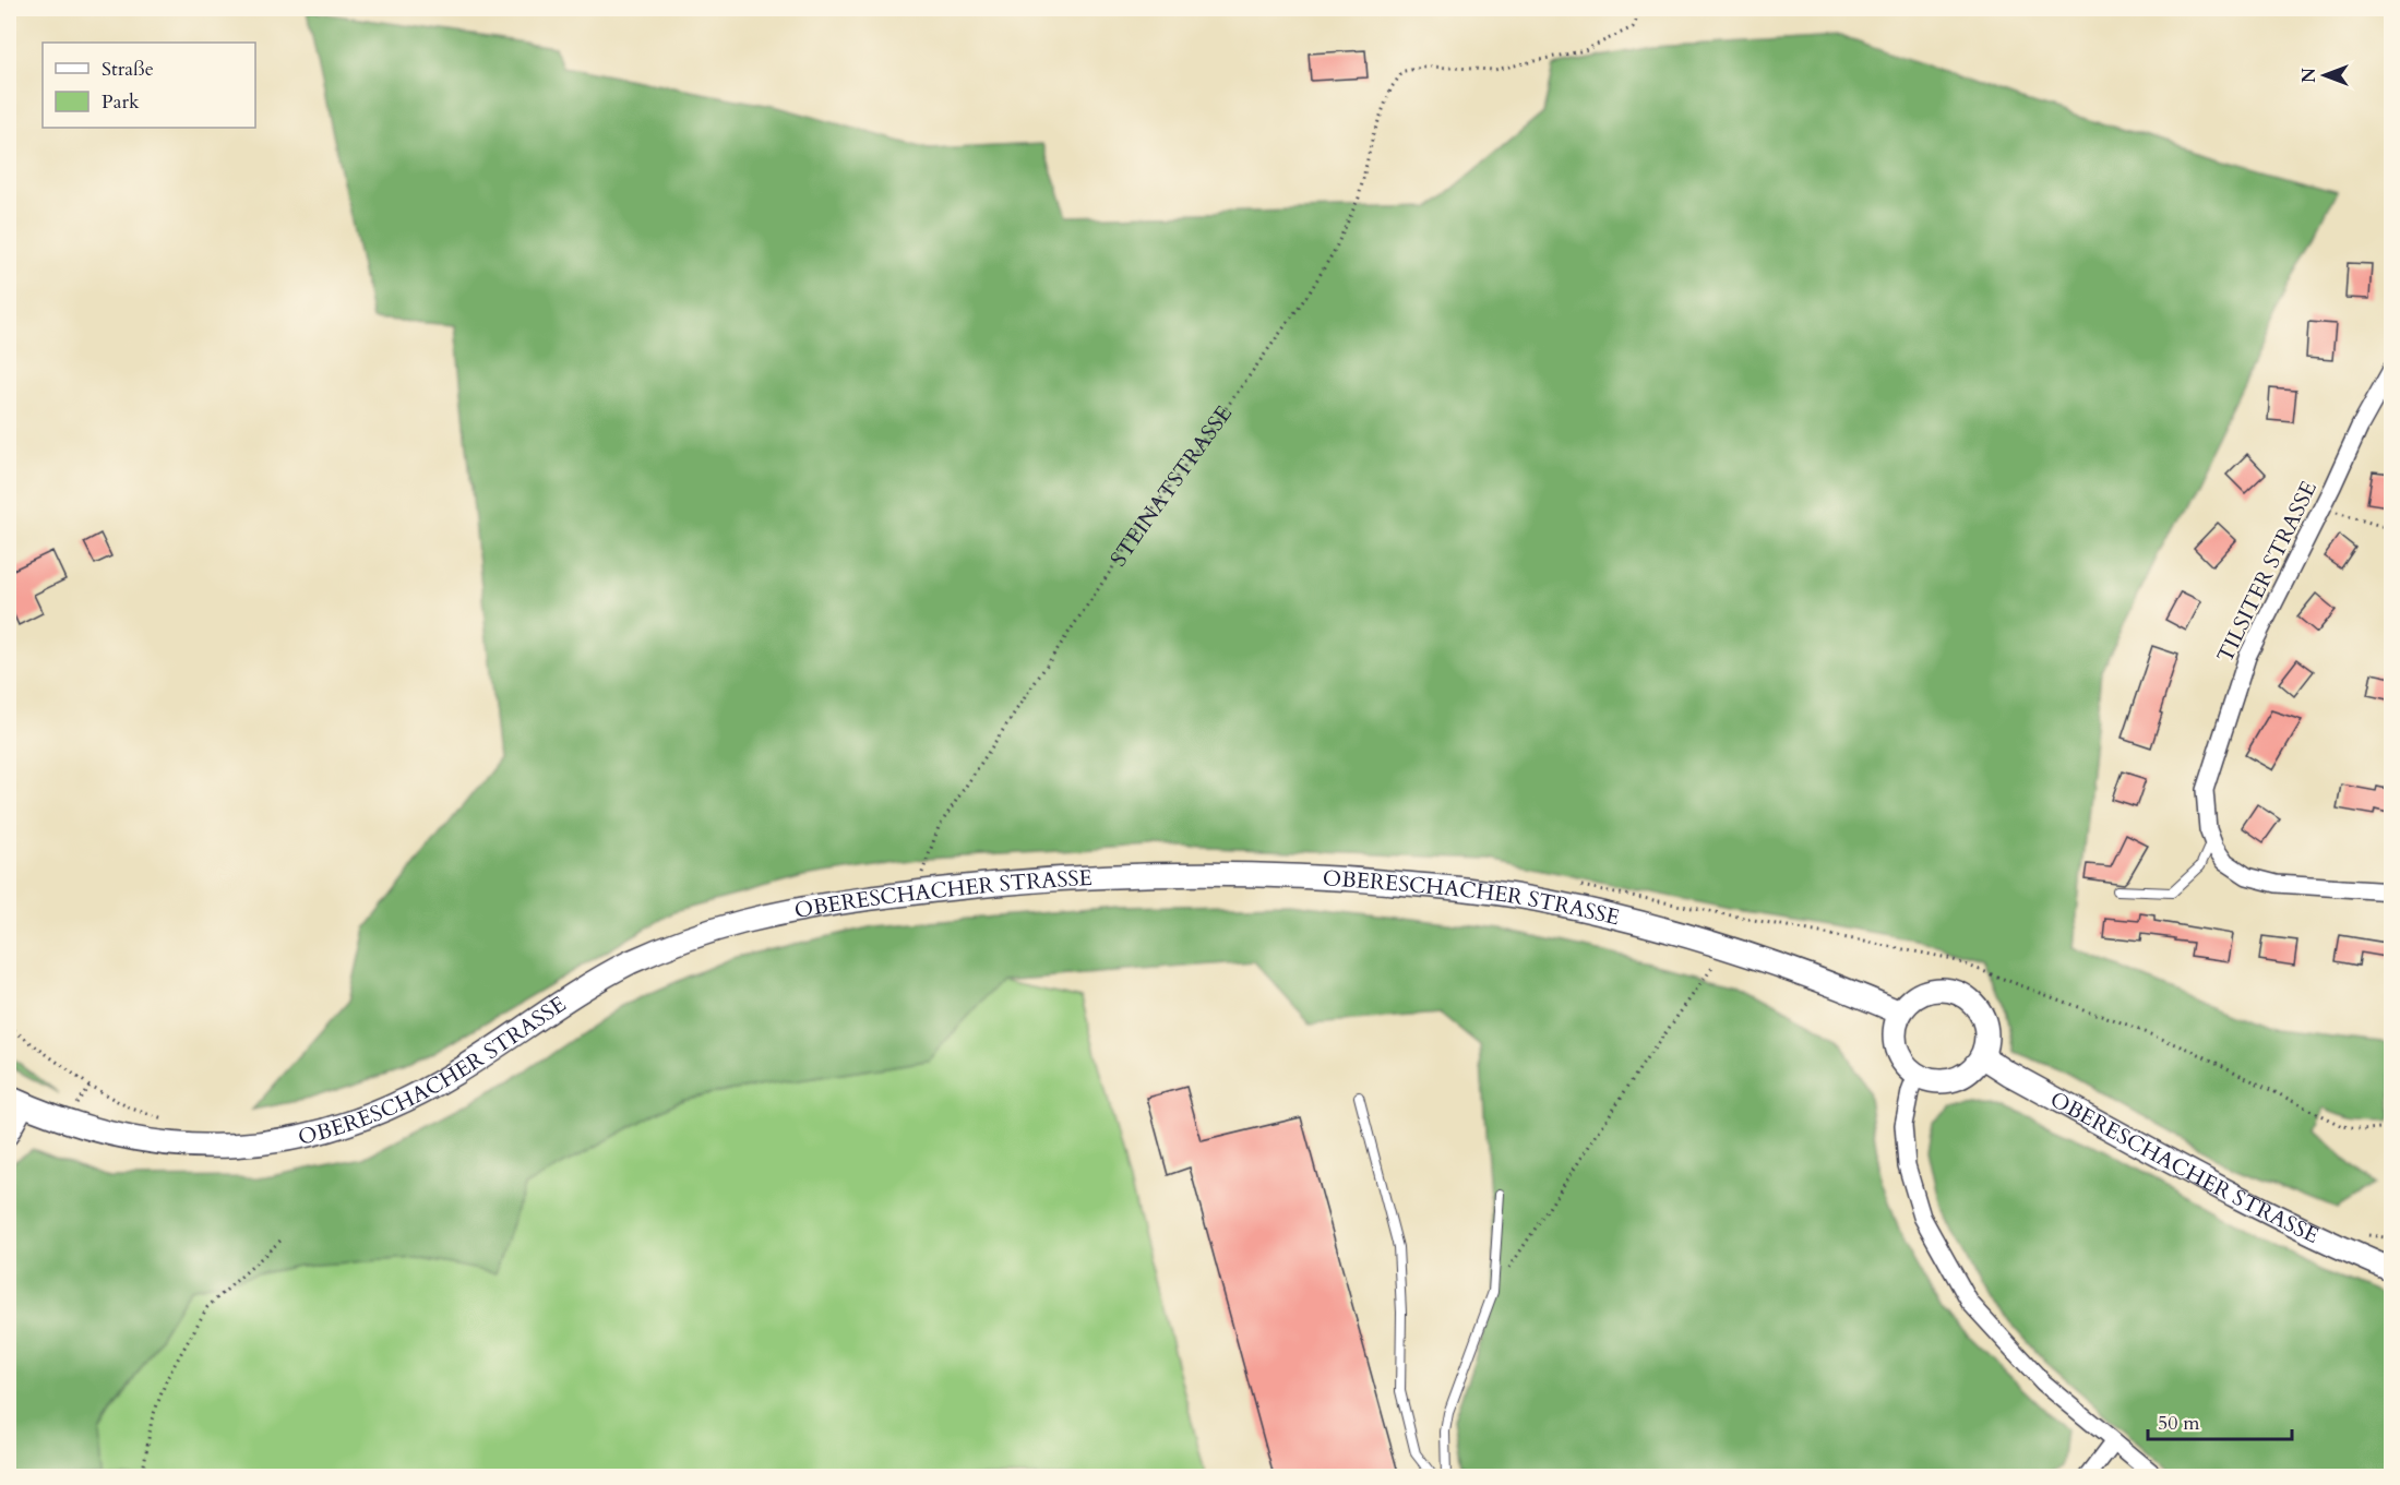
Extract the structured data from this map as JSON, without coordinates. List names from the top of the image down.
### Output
{
  "streets": {
    "main road": ["OBERESCHACHER STRASSE"],
    "street": ["TILSITER STRASSE"],
    "path": ["STEINATSTRASSE"]
  },
  "crossings": [
    ["STEINATSTRASSE", "OBERESCHACHER STRASSE"]
  ],
  "legend": ["Straße", "Park"],
  "scale_bar": "50 m",
  "north": "left"
}
